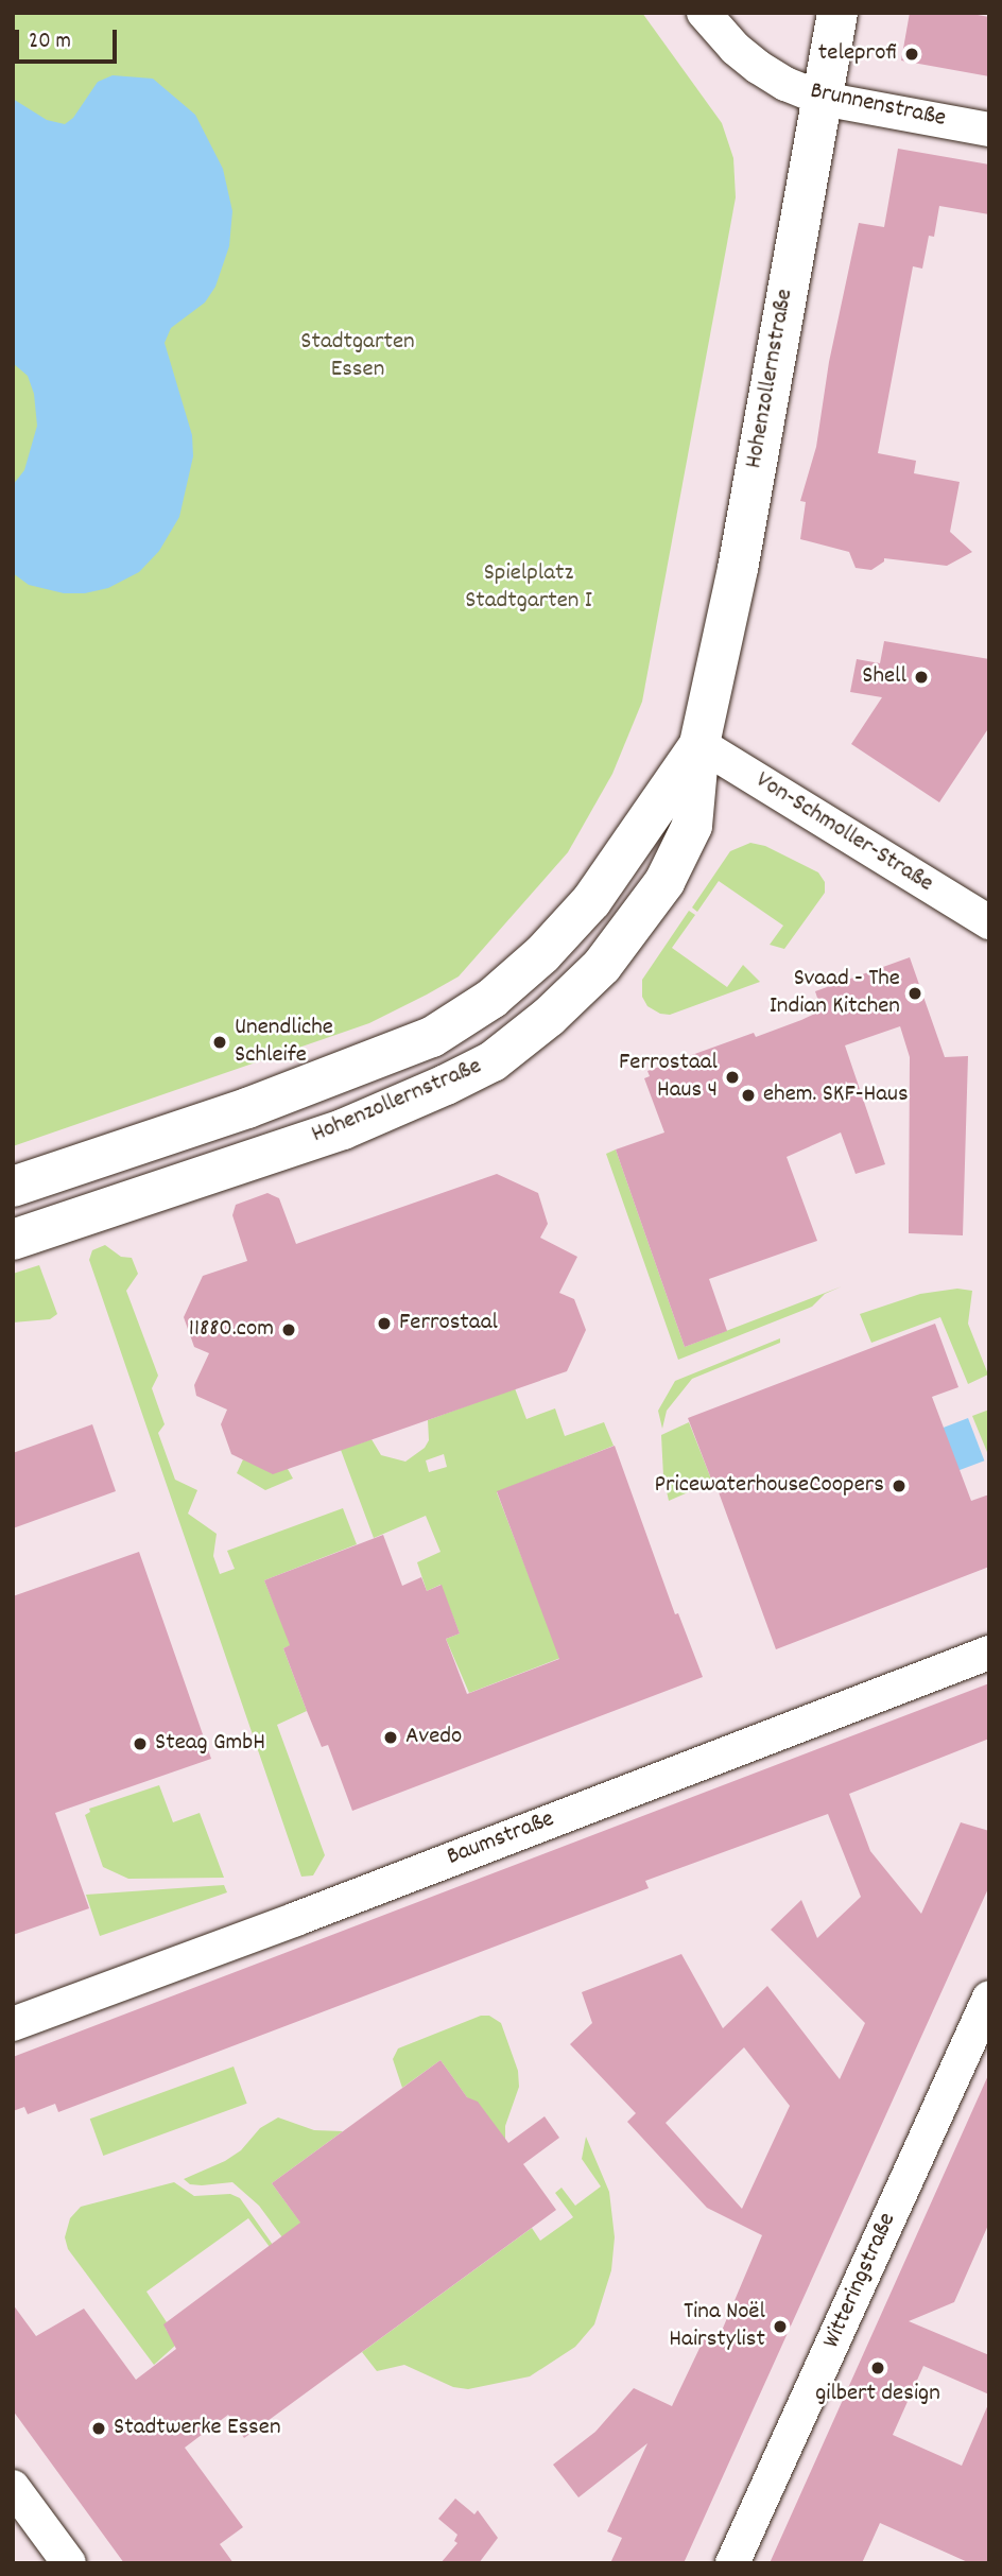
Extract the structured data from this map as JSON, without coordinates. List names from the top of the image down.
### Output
{
  "streets": {
    "main road": ["Hohenzollernstraße"],
    "street": [
      "Brunnenstraße",
      "Von-Schmoller-Straße",
      "Baumstraße",
      "Witteringstraße"
    ]
  },
  "crossings": [
    ["Brunnenstraße", "Hohenzollernstraße"],
    ["Hohenzollernstraße", "Von-Schmoller-Straße"]
  ],
  "parks": ["Stadtgarten Essen", "Spielplatz Stadtgarten I"],
  "places": [
    "teleprofi",
    "Shell",
    "Svaad - The Indian Kitchen",
    "Unendliche Schleife",
    "Ferrostaal Haus 4",
    "ehem. SKF-Haus",
    "Ferrostaal",
    "11880.com",
    "PricewaterhouseCoopers",
    "Avedo",
    "Steag GmbH",
    "Tina Noël Hairstylist",
    "gilbert design",
    "Stadtwerke Essen"
  ],
  "scale_bar": "20 m"
}
